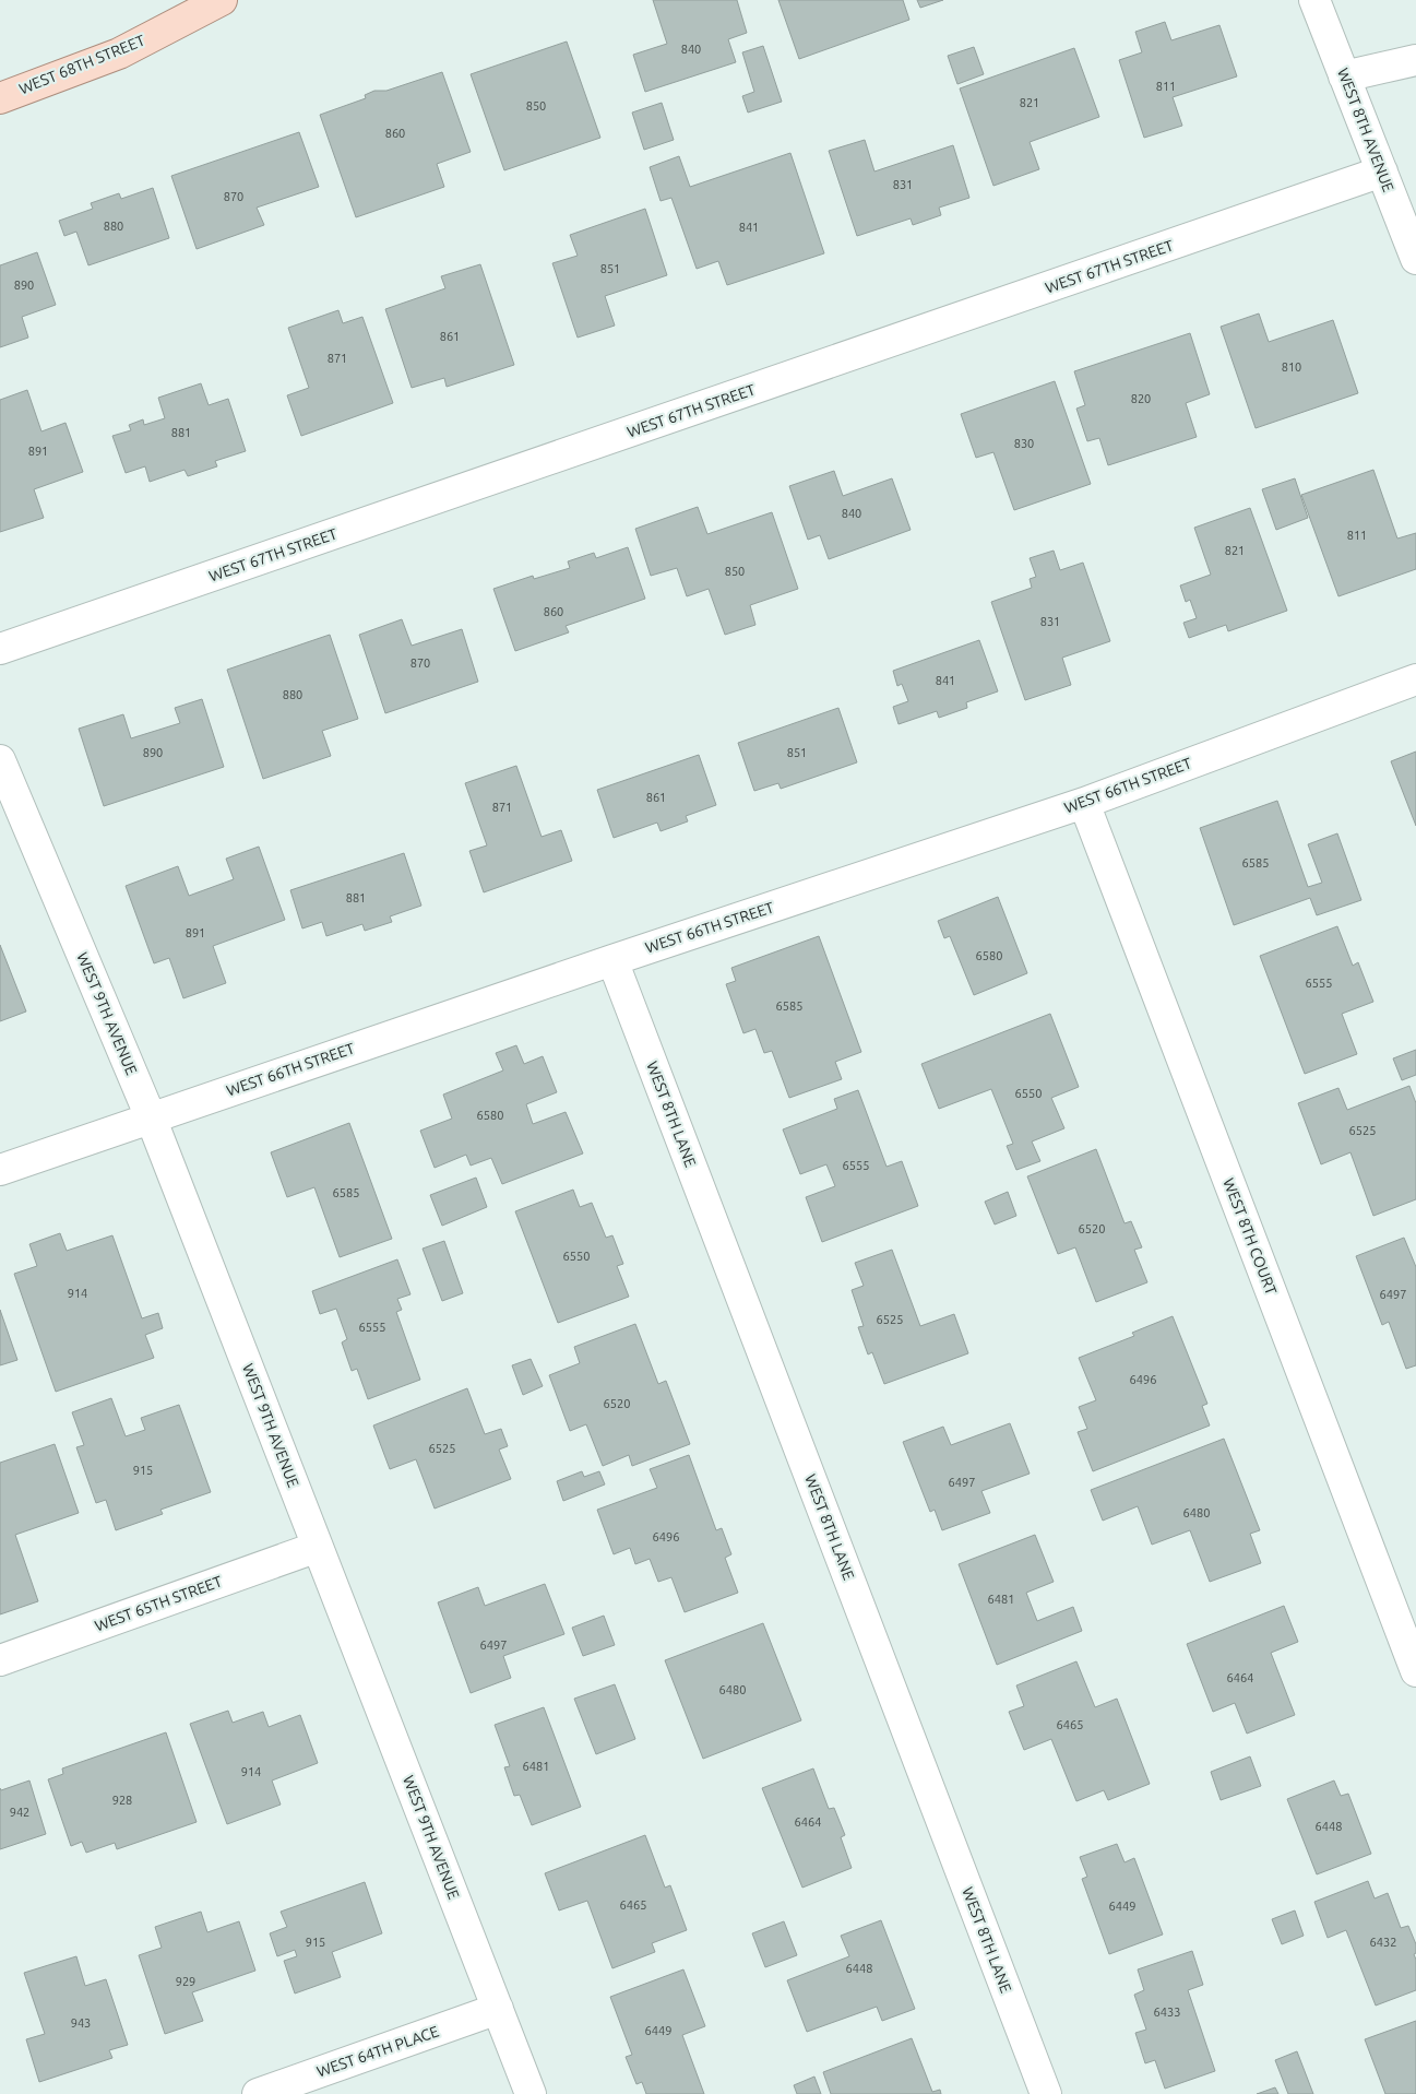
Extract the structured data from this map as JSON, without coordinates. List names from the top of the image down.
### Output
{
  "streets": {
    "main road": ["WEST 68TH STREET"],
    "street": [
      "WEST 8TH AVENUE",
      "WEST 67TH STREET",
      "WEST 66TH STREET",
      "WEST 9TH AVENUE",
      "WEST 8TH LANE",
      "WEST 8TH COURT",
      "WEST 65TH STREET",
      "WEST 64TH PLACE"
    ]
  },
  "crossings": [
    ["WEST 8TH AVENUE", "WEST 67TH STREET"],
    ["WEST 66TH STREET", "WEST 9TH AVENUE"],
    ["WEST 66TH STREET", "WEST 8TH LANE"],
    ["WEST 66TH STREET", "WEST 8TH COURT"],
    ["WEST 9TH AVENUE", "WEST 65TH STREET"],
    ["WEST 9TH AVENUE", "WEST 64TH PLACE"]
  ],
  "house_numbers": [
    "840",
    "811",
    "821",
    "850",
    "860",
    "831",
    "870",
    "880",
    "841",
    "851",
    "890",
    "861",
    "871",
    "810",
    "820",
    "881",
    "830",
    "891",
    "840",
    "811",
    "821",
    "850",
    "860",
    "831",
    "870",
    "841",
    "880",
    "890",
    "851",
    "861",
    "871",
    "6585",
    "881",
    "891",
    "6580",
    "6555",
    "6585",
    "6550",
    "6580",
    "6525",
    "6555",
    "6585",
    "6520",
    "6550",
    "914",
    "6497",
    "6525",
    "6555",
    "6496",
    "6520",
    "6525",
    "915",
    "6497",
    "6480",
    "6496",
    "6481",
    "6497",
    "6464",
    "6480",
    "6465",
    "6481",
    "914",
    "928",
    "942",
    "6464",
    "6448",
    "6465",
    "6449",
    "915",
    "6432",
    "6448",
    "929",
    "6433",
    "943",
    "6449"
  ]
}
